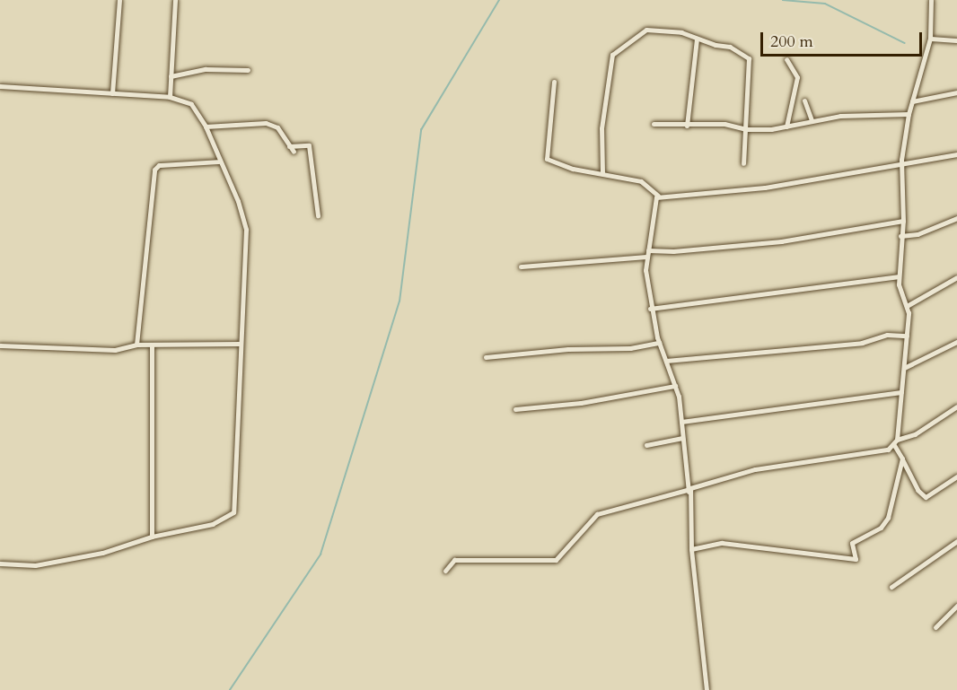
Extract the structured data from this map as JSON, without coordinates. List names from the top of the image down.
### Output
{
  "scale_bar": "200 m"
}
